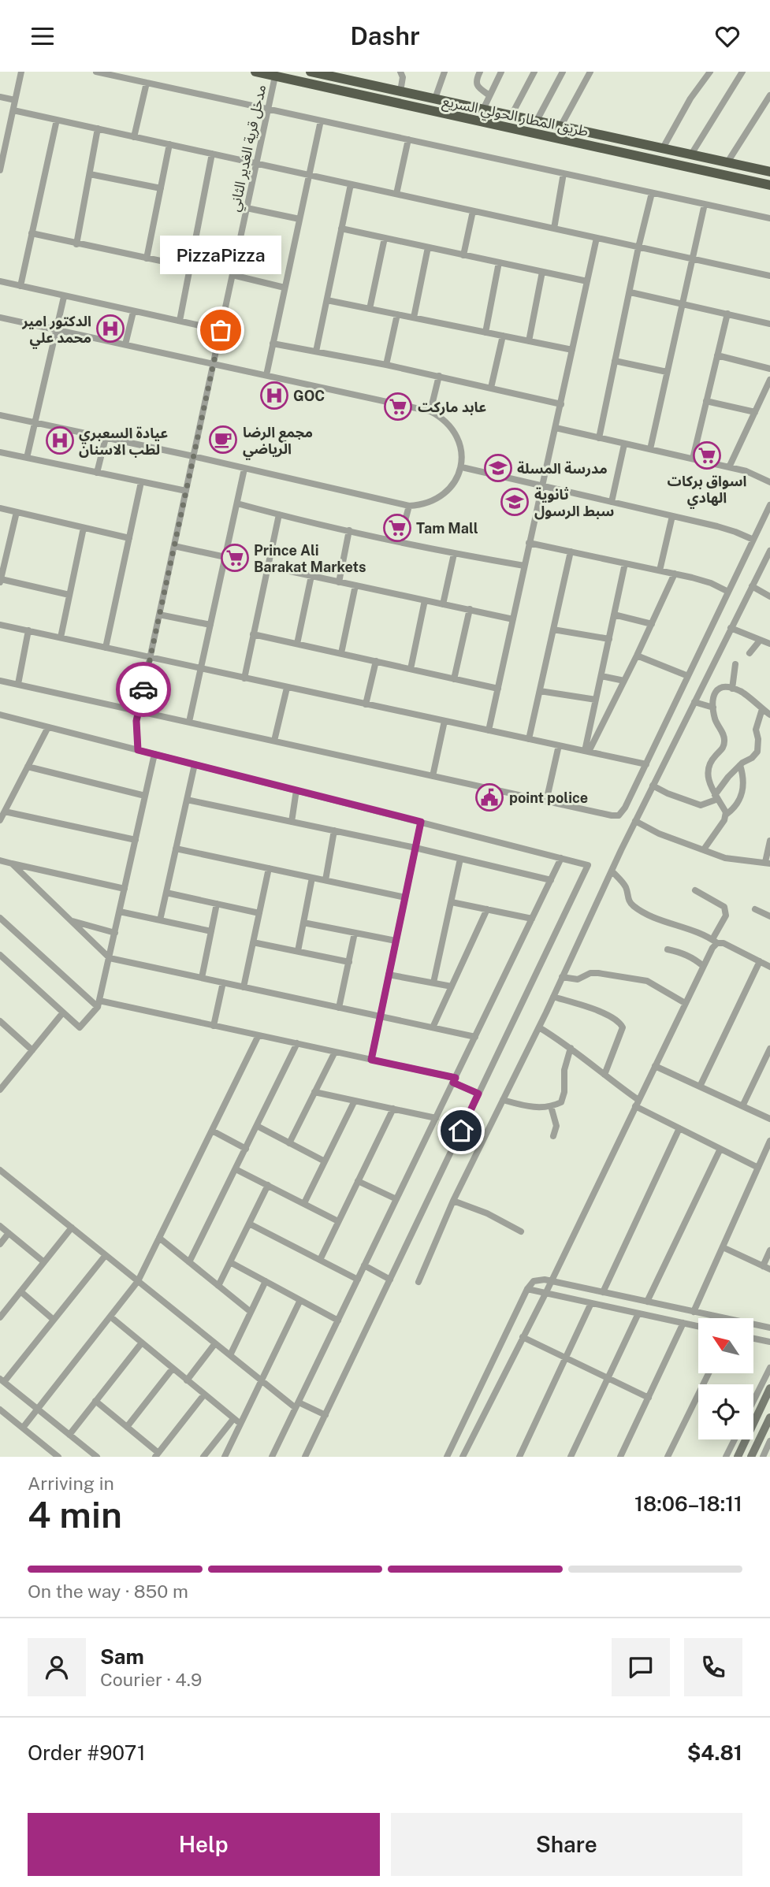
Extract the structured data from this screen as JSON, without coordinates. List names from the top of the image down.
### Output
{
  "streets": {
    "highway": ["طريق المطار الحولي السريع"],
    "street": ["مدخل قرية الغدير الثاني"]
  },
  "crossings": [
    ["طريق المطار الحولي السريع", "مدخل قرية الغدير الثاني"]
  ],
  "places": {
    "hospital": ["الدكتور امير محمد علي", "GOC", "عيادة السعبري لطب الاسنان"],
    "other": ["PizzaPizza"],
    "supermarket": [
      "عابد ماركت",
      "اسواق بركات الهادي",
      "Tam Mall",
      "Prince Ali Barakat Markets"
    ],
    "cafe": ["مجمع الرضا الرياضي"],
    "school or university": ["مدرسة المسلة", "ثانوية سبط الرسول"],
    "public building": ["point police"]
  },
  "north": "top left",
  "page": {
    "header": "Dashr",
    "bubble": "PizzaPizza",
    "heading": ["4 min", "Arriving in", "18:06–18:11"],
    "panel": [
      "Sam",
      "Courier · 4.9",
      "Order #9071",
      "$4.81"
    ],
    "bar": "On the way · 850 m",
    "buttons": ["Help", "Share"]
  }
}
